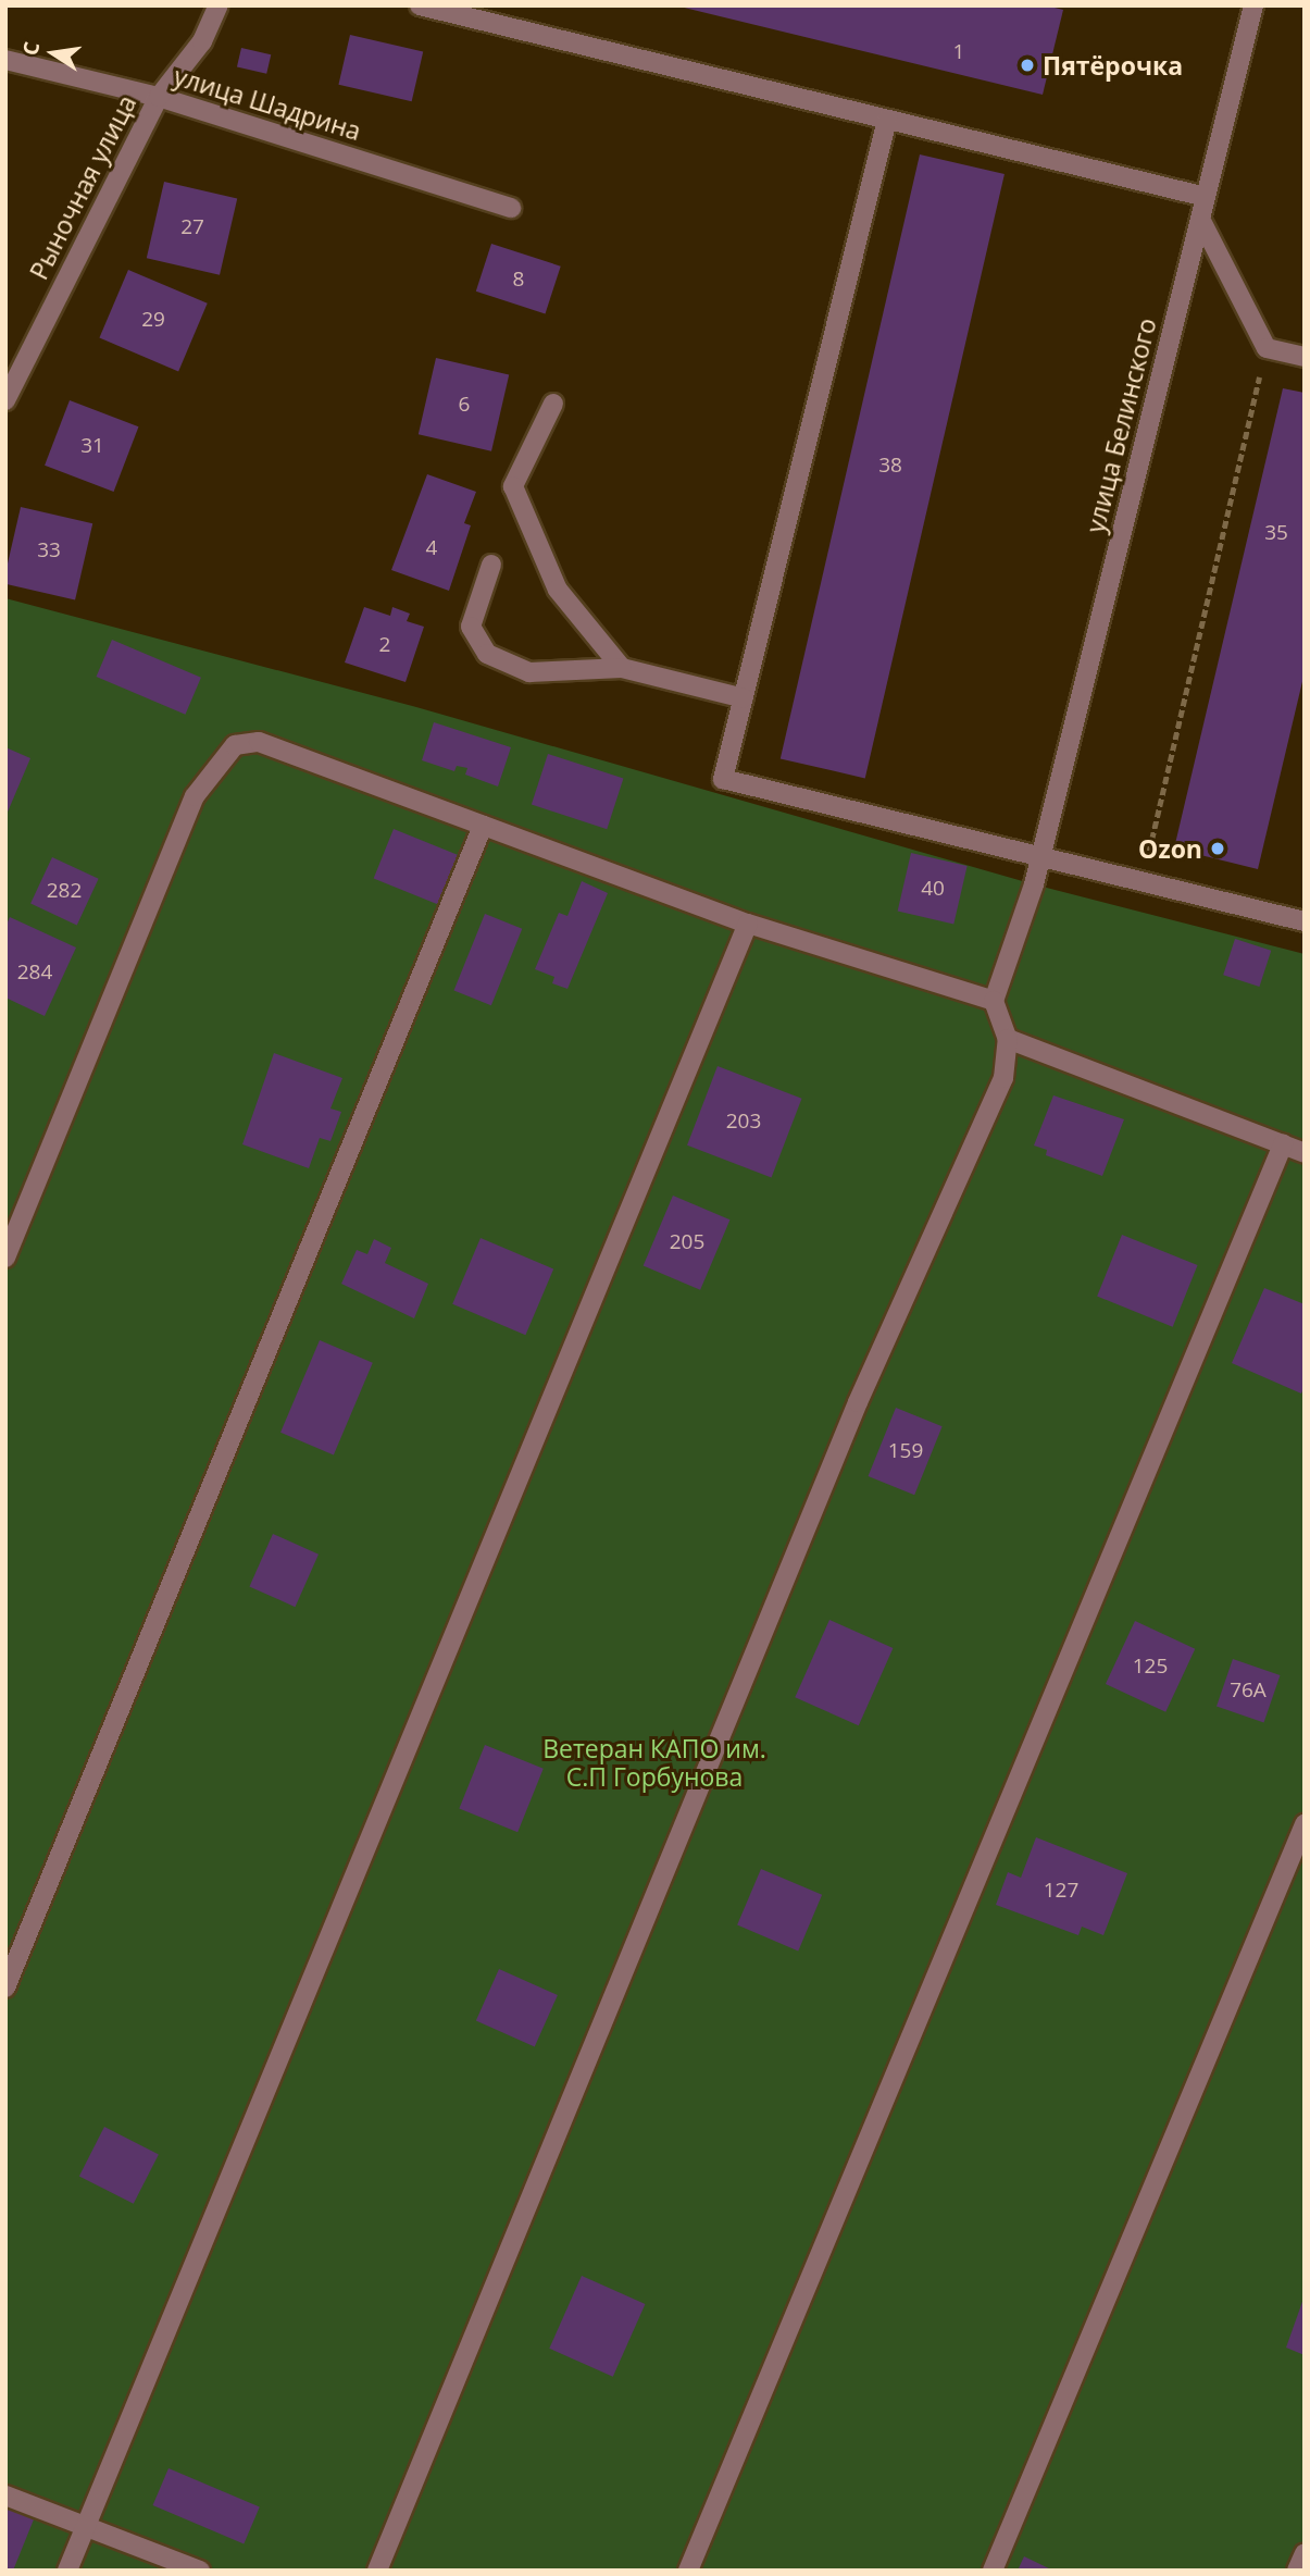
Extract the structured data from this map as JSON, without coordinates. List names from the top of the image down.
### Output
{
  "streets": {
    "street": ["улица Шадрина", "Рыночная улица", "улица Белинского"]
  },
  "crossings": [
    ["улица Шадрина", "Рыночная улица"]
  ],
  "parks": ["Ветеран КАПО им. С.П Горбунова"],
  "places": ["Пятёрочка", "Ozon"],
  "house_numbers": [
    "1",
    "27",
    "8",
    "29",
    "6",
    "31",
    "38",
    "35",
    "4",
    "33",
    "2",
    "40",
    "282",
    "284",
    "203",
    "205",
    "159",
    "125",
    "76А",
    "127"
  ],
  "north": "left"
}
